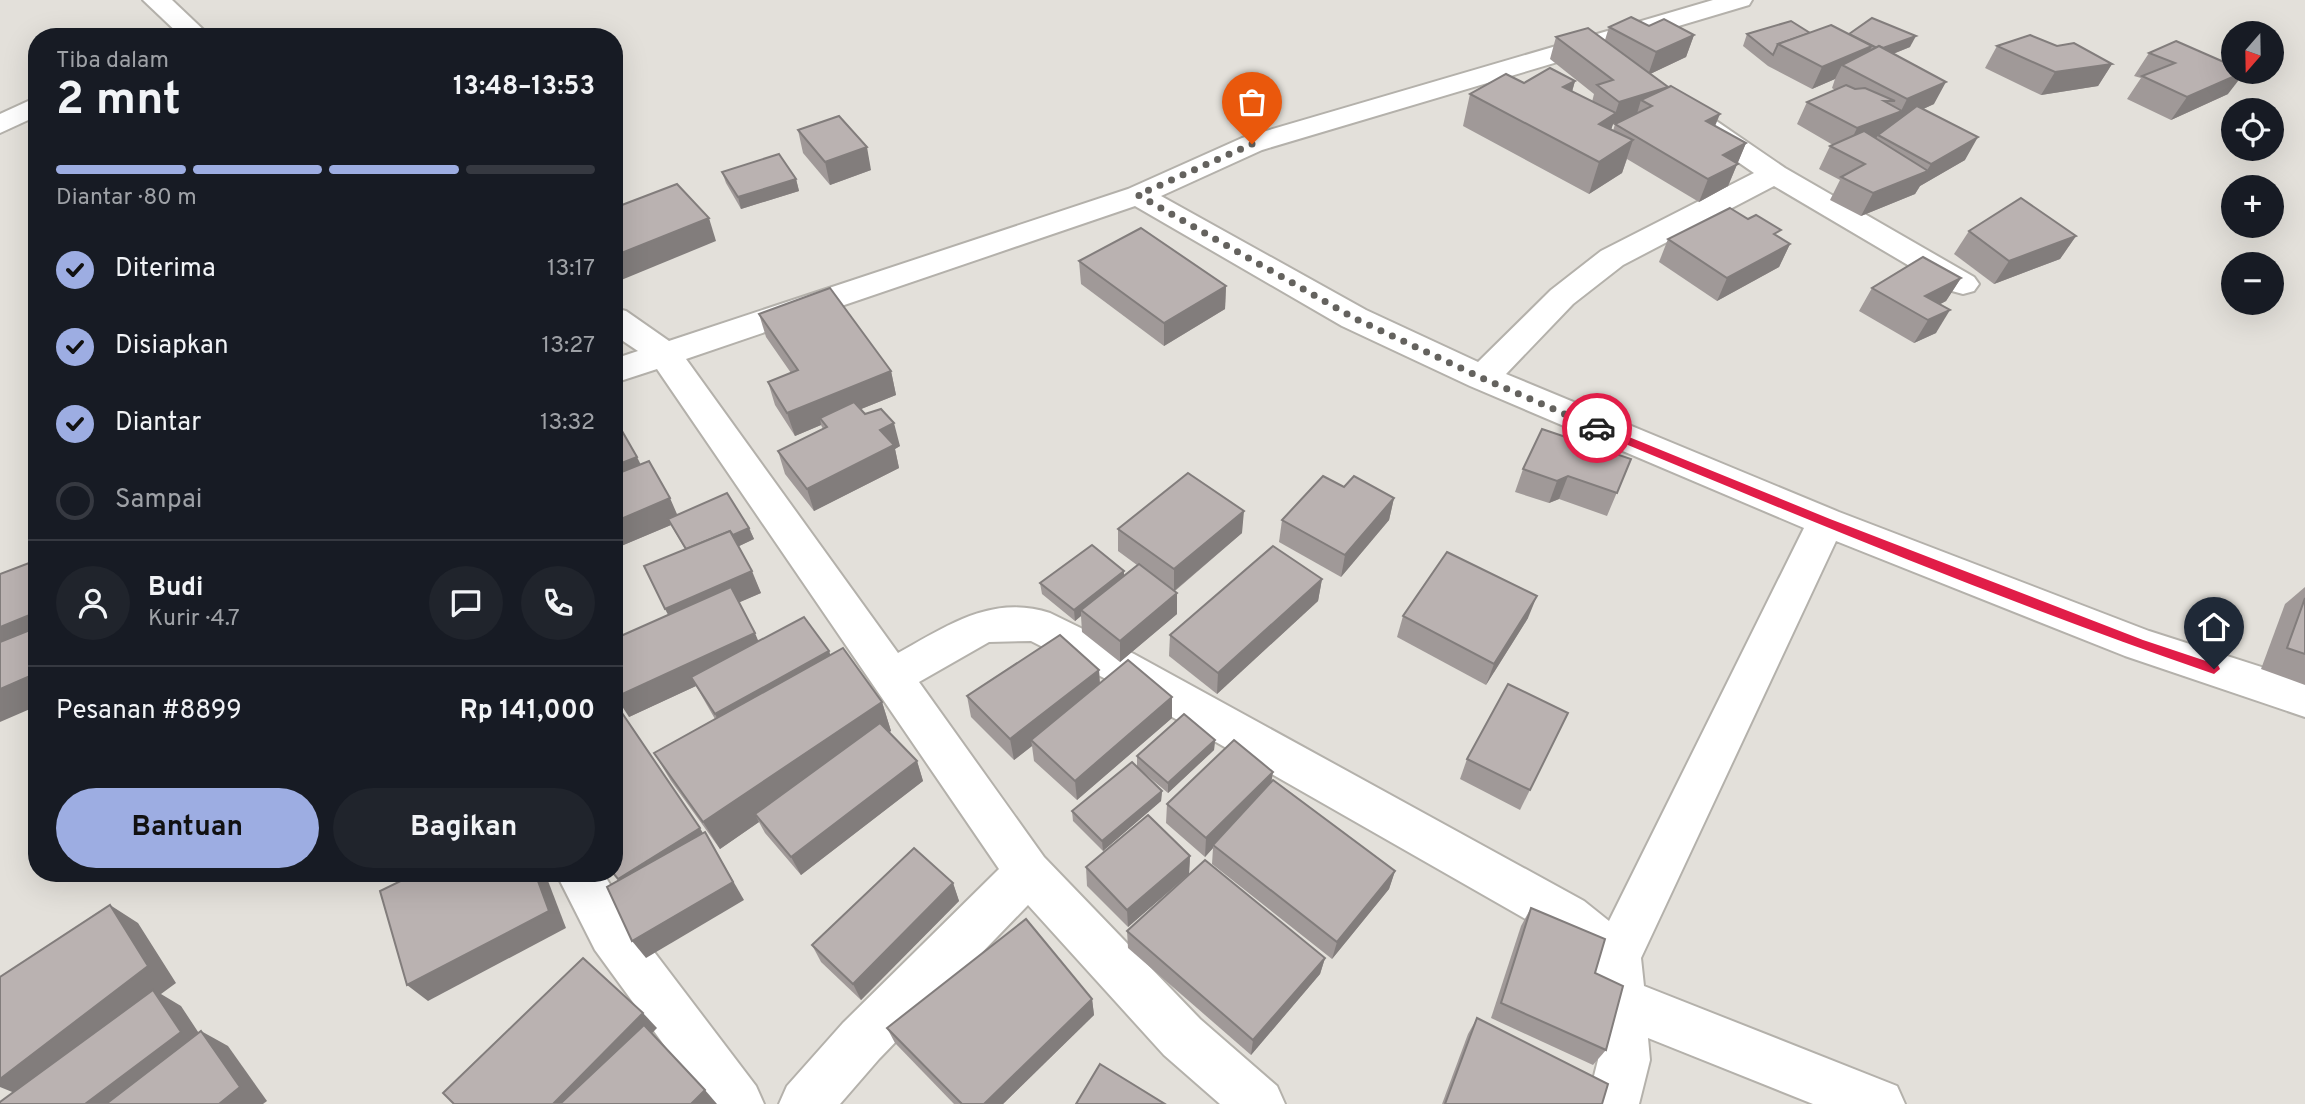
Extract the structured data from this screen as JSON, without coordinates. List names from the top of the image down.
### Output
{
  "north": "bottom",
  "page": {
    "map_buttons": ["+", "−"],
    "heading": ["2 mnt", "Tiba dalam", "13:48–13:53"],
    "panel": [
      "Budi",
      "Kurir · 4.7",
      "Pesanan #8899",
      "Rp 141,000"
    ],
    "bar": "Diantar · 80 m",
    "list": [
      ["Diterima", "13:17"],
      ["Disiapkan", "13:27"],
      ["Diantar", "13:32"],
      "Sampai"
    ],
    "buttons": ["Bantuan", "Bagikan"]
  }
}
